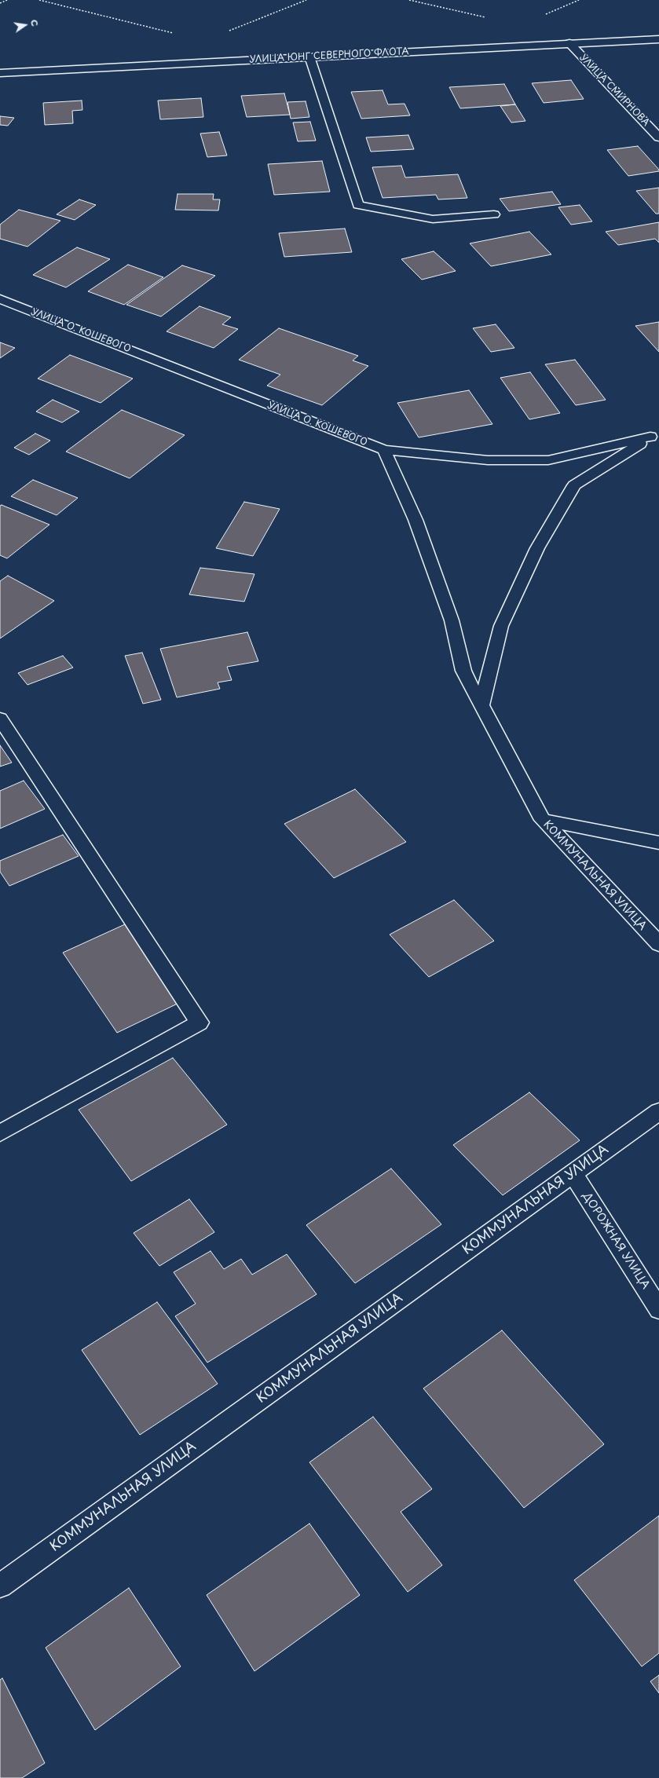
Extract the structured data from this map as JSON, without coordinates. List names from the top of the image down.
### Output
{
  "streets": {
    "street": [
      "УЛИЦА ЮНГ СЕВЕРНОГО ФЛОТА",
      "УЛИЦА СМИРНОВА",
      "УЛИЦА О. КОШЕВОГО",
      "КОММУНАЛЬНАЯ УЛИЦА",
      "ДОРОЖНАЯ УЛИЦА"
    ]
  },
  "crossings": [
    ["УЛИЦА ЮНГ СЕВЕРНОГО ФЛОТА", "УЛИЦА СМИРНОВА"],
    ["УЛИЦА О. КОШЕВОГО", "КОММУНАЛЬНАЯ УЛИЦА"],
    ["КОММУНАЛЬНАЯ УЛИЦА", "ДОРОЖНАЯ УЛИЦА"]
  ],
  "north": "right"
}
